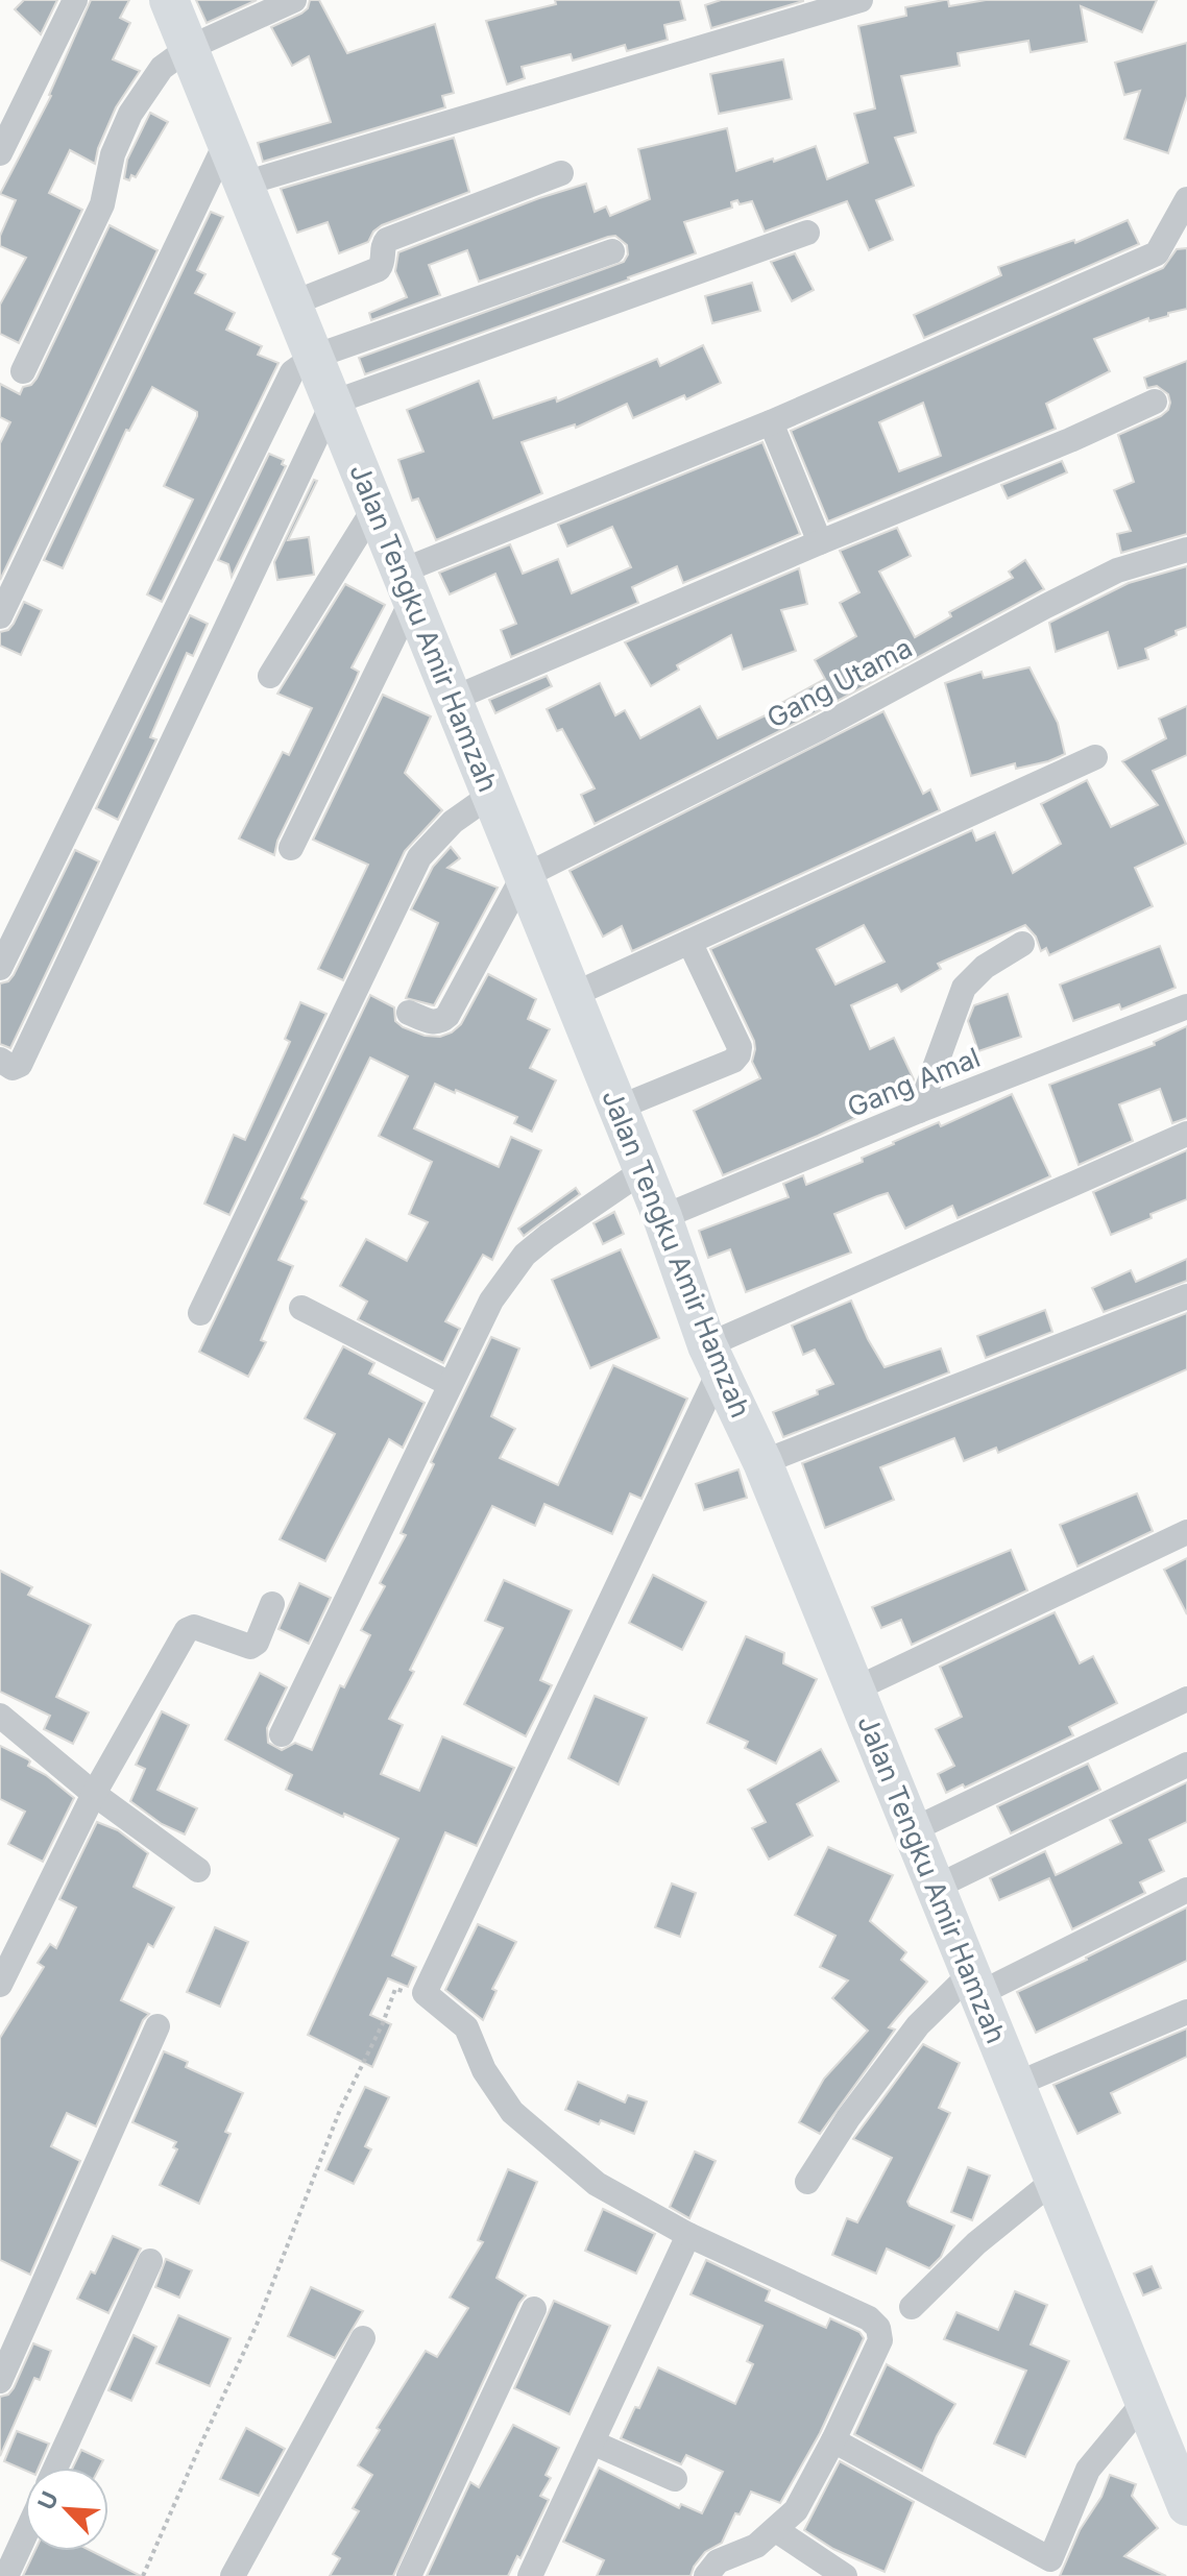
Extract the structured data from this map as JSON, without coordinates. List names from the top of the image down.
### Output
{
  "streets": {
    "main road": ["Jalan Tengku Amir Hamzah"],
    "street": ["Gang Utama", "Gang Amal"]
  },
  "crossings": [
    ["Jalan Tengku Amir Hamzah", "Gang Utama"],
    ["Jalan Tengku Amir Hamzah", "Gang Amal"]
  ],
  "north": "top left"
}
